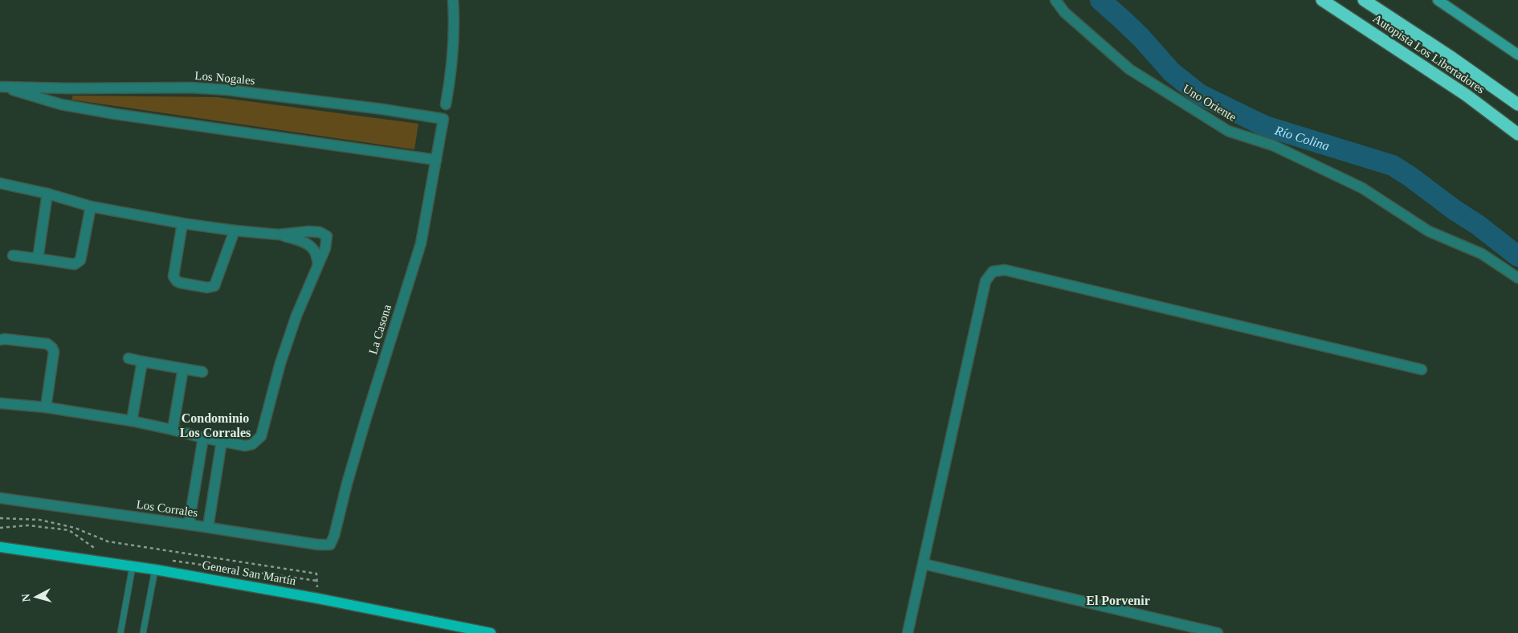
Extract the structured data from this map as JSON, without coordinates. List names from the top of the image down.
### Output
{
  "streets": {
    "highway": ["Autopista Los Libertadores"],
    "main road": ["General San Martín"],
    "street": [
      "Los Nogales",
      "Uno Oriente",
      "La Casona",
      "Los Corrales"
    ]
  },
  "crossings": [
    ["Los Nogales", "La Casona"],
    ["La Casona", "Los Corrales"]
  ],
  "districts": ["Condominio Los Corrales", "El Porvenir"],
  "water": ["Río Colina"],
  "north": "left"
}
